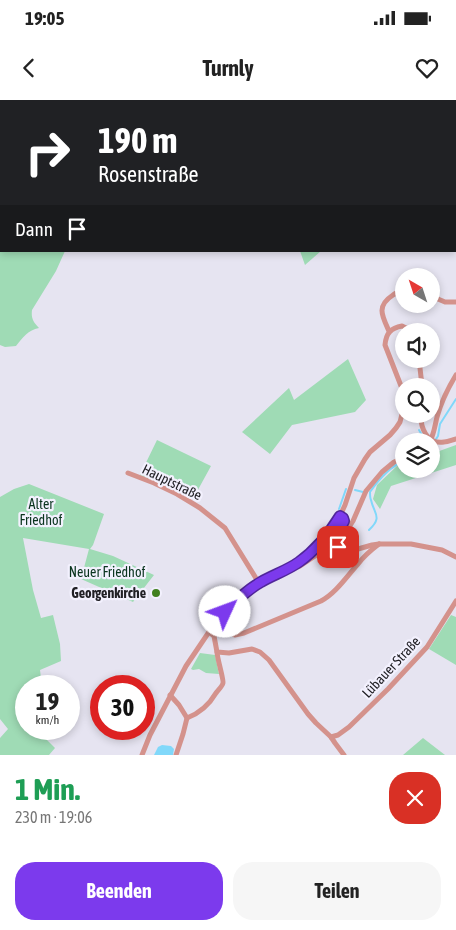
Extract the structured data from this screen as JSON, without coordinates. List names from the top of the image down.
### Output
{
  "streets": {
    "street": ["Hauptstraße", "Lübauer Straße"]
  },
  "parks": ["Alter Friedhof", "Neuer Friedhof"],
  "places": ["Georgenkirche"],
  "north": "top left",
  "page": {
    "status": "19:05",
    "header": "Turnly",
    "turn": ["190 m", "Rosenstraße"],
    "then": "Dann",
    "speed": "19 km/h",
    "limit": "30",
    "heading": ["1 Min.", "230 m · 19:06"],
    "buttons": ["Beenden", "Teilen"]
  }
}
